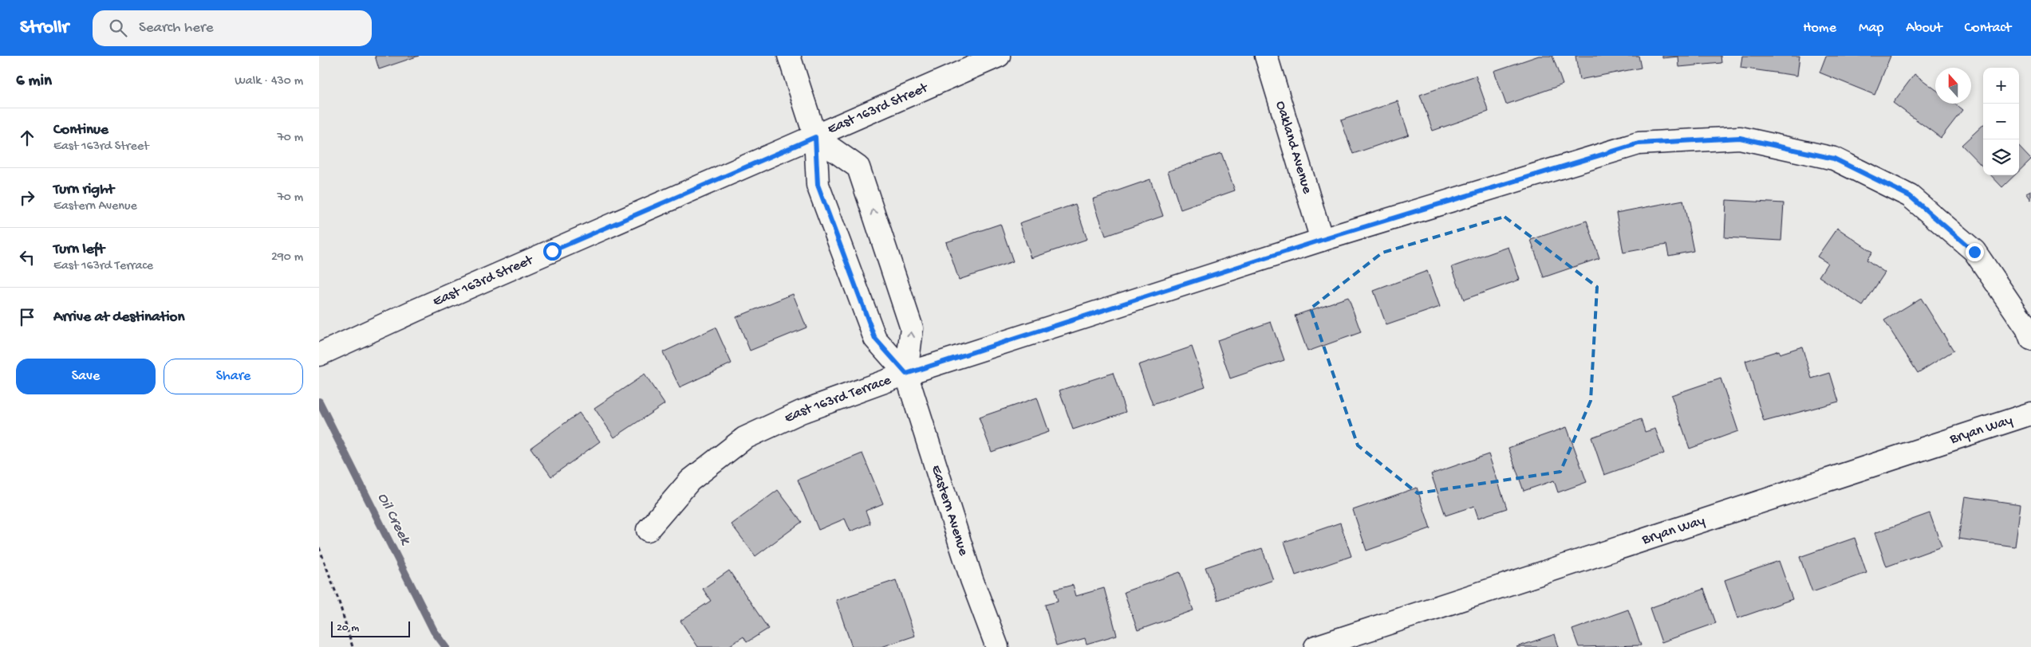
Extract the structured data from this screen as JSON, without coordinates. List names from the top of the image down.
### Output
{
  "streets": {
    "street": [
      "East 163rd Street",
      "Oakland Avenue",
      "East 163rd Terrace",
      "Bryan Way",
      "Eastern Avenue"
    ]
  },
  "crossings": [
    ["East 163rd Street", "Eastern Avenue"],
    ["Oakland Avenue", "East 163rd Terrace"],
    ["East 163rd Terrace", "Eastern Avenue"]
  ],
  "water": ["Oil Creek"],
  "scale_bar": "20 m",
  "north": "top",
  "page": {
    "header": "Strollr",
    "search": "Search here",
    "nav": [
      "Home",
      "Map",
      "About",
      "Contact"
    ],
    "heading": ["6 min", "Walk · 430 m"],
    "map_buttons": ["+", "−"],
    "list": [
      ["Continue", "East 163rd Street", "70 m"],
      ["Turn right", "Eastern Avenue", "70 m"],
      ["Turn left", "East 163rd Terrace", "290 m"],
      "Arrive at destination"
    ],
    "buttons": ["Save", "Share"],
    "scale": "20 m"
  }
}
